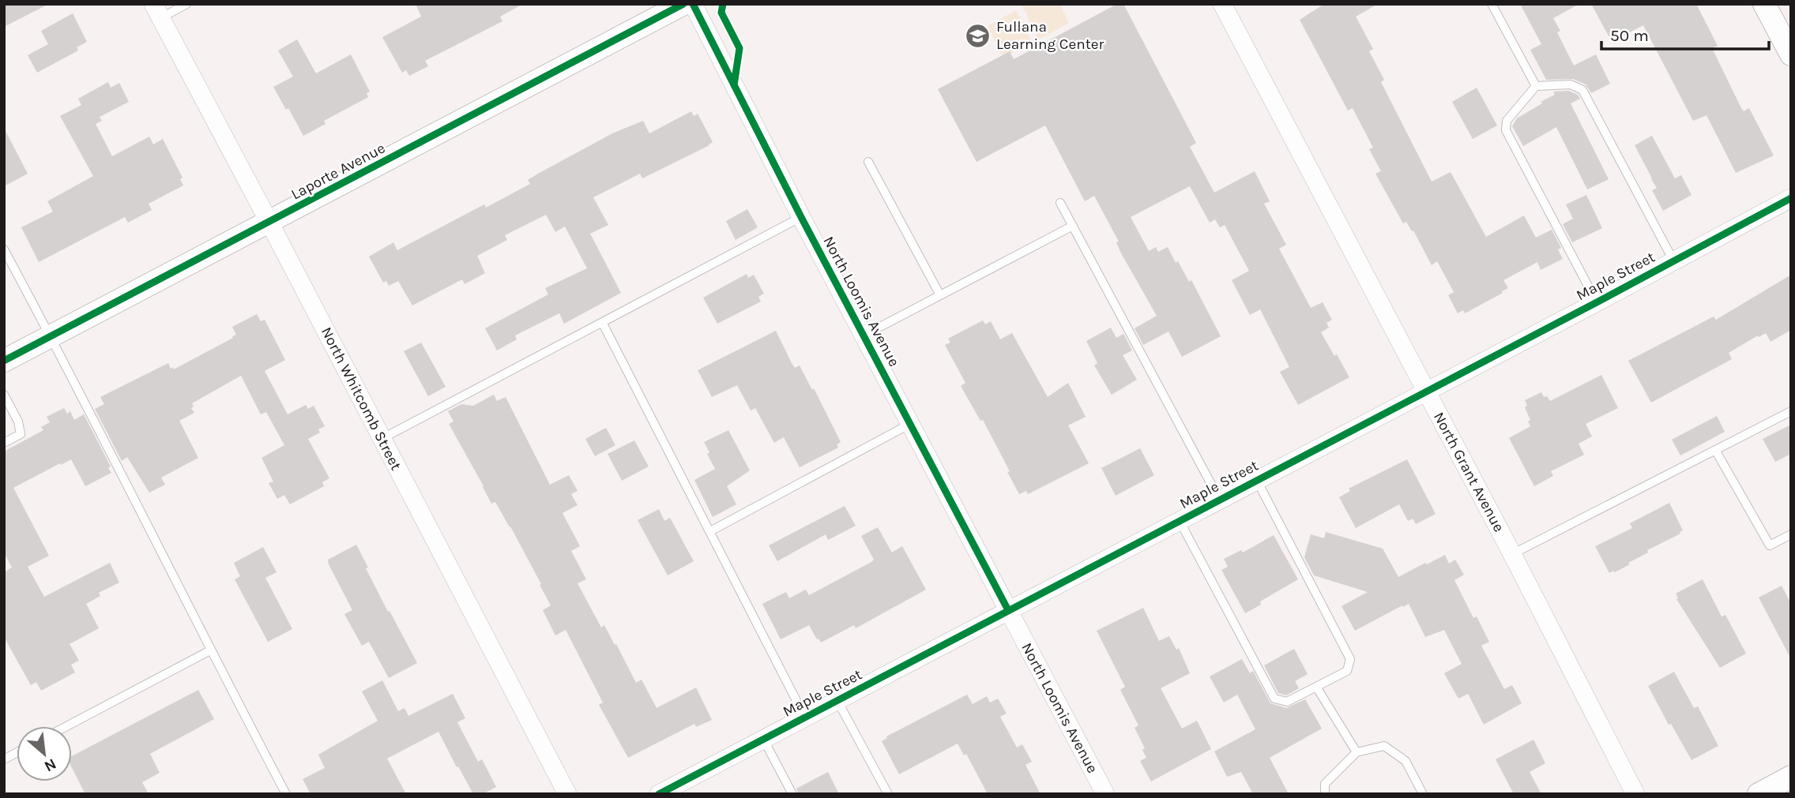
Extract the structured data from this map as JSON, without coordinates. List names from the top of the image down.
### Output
{
  "streets": {
    "street": [
      "Laporte Avenue",
      "Maple Street",
      "North Loomis Avenue",
      "North Whitcomb Street",
      "North Grant Avenue"
    ]
  },
  "crossings": [
    ["Laporte Avenue", "North Whitcomb Street"],
    ["Maple Street", "North Loomis Avenue"],
    ["Maple Street", "North Grant Avenue"]
  ],
  "places": {
    "school or university": ["Fullana Learning Center"]
  },
  "scale_bar": "50 m",
  "north": "bottom right"
}
